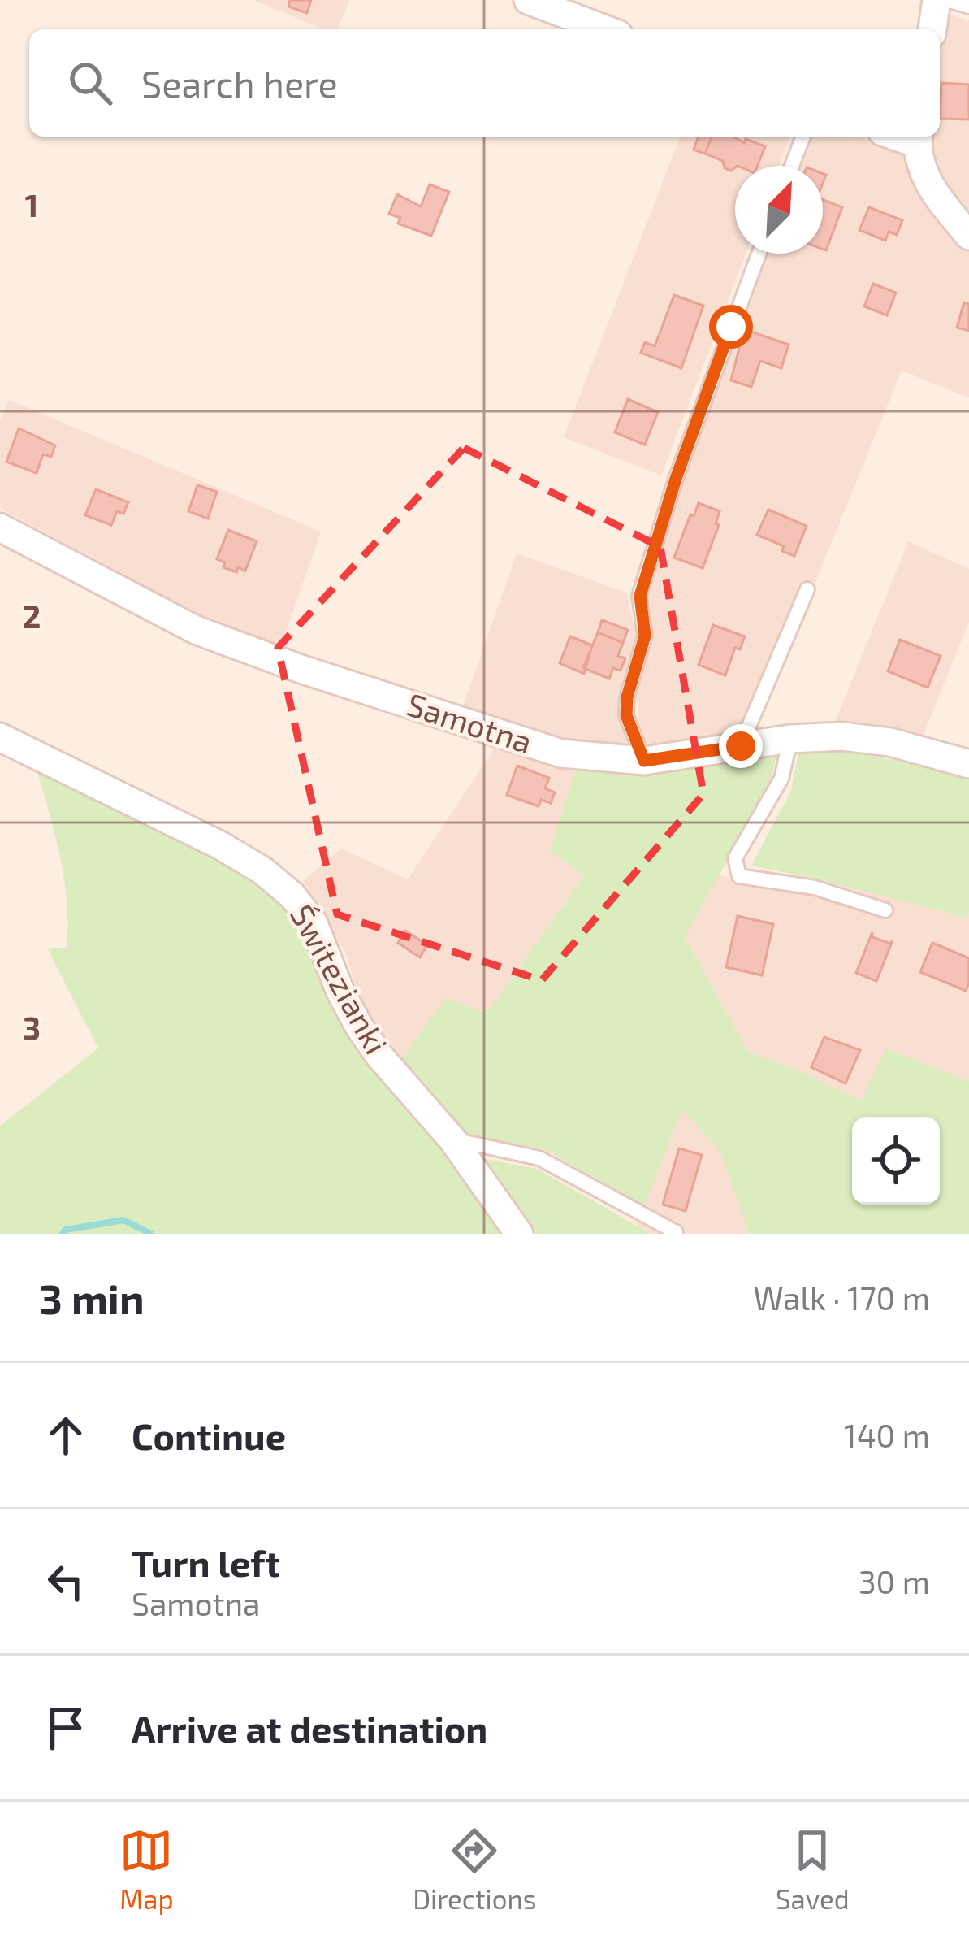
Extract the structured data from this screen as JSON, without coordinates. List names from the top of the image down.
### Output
{
  "streets": {
    "street": ["Samotna", "Świtezianki"]
  },
  "north": "top right",
  "page": {
    "search": "Search here",
    "heading": ["3 min", "Walk · 170 m"],
    "list": [
      ["Continue", "140 m"],
      ["Turn left", "Samotna", "30 m"],
      "Arrive at destination"
    ],
    "nav": ["Map", "Directions", "Saved"]
  },
  "grid": {
    "rows": ["1", "2", "3"]
  }
}
